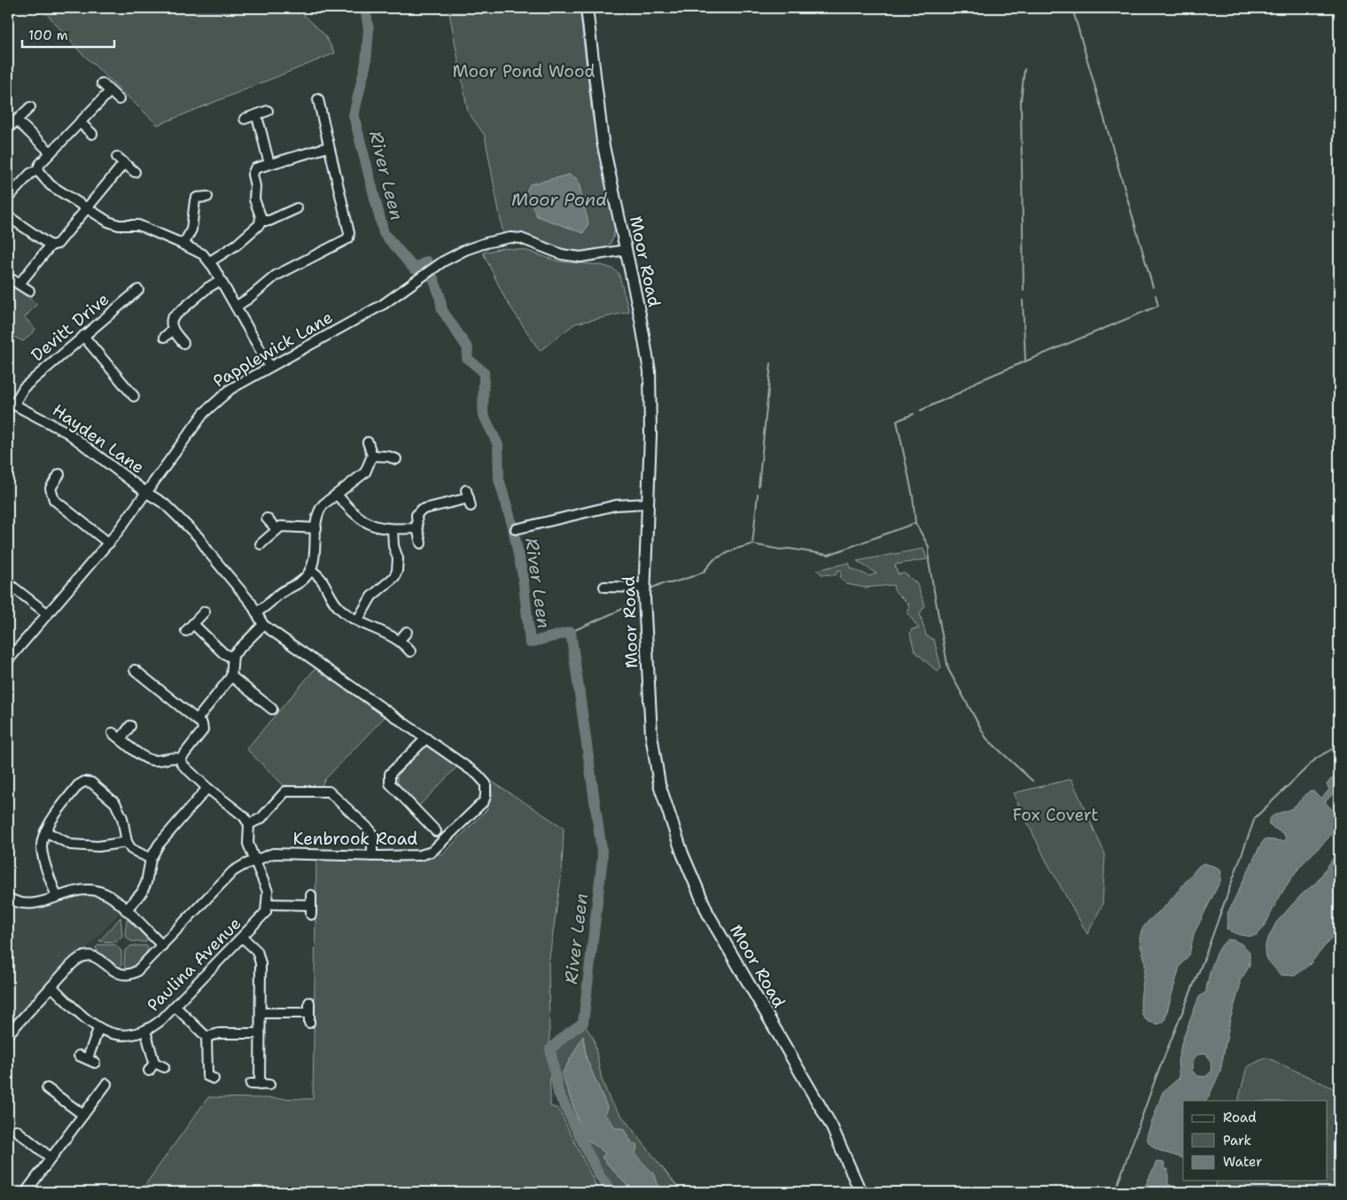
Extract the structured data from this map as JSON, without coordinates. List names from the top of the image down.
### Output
{
  "streets": {
    "main road": ["Moor Road"],
    "street": [
      "Devitt Drive",
      "Papplewick Lane",
      "Hayden Lane",
      "Kenbrook Road",
      "Paulina Avenue"
    ]
  },
  "crossings": [
    ["Moor Road", "Papplewick Lane"],
    ["Devitt Drive", "Hayden Lane"],
    ["Papplewick Lane", "Hayden Lane"],
    ["Kenbrook Road", "Paulina Avenue"]
  ],
  "water": ["River Leen", "Moor Pond"],
  "parks": ["Moor Pond Wood", "Fox Covert"],
  "legend": ["Road", "Park", "Water"],
  "scale_bar": "100 m"
}
